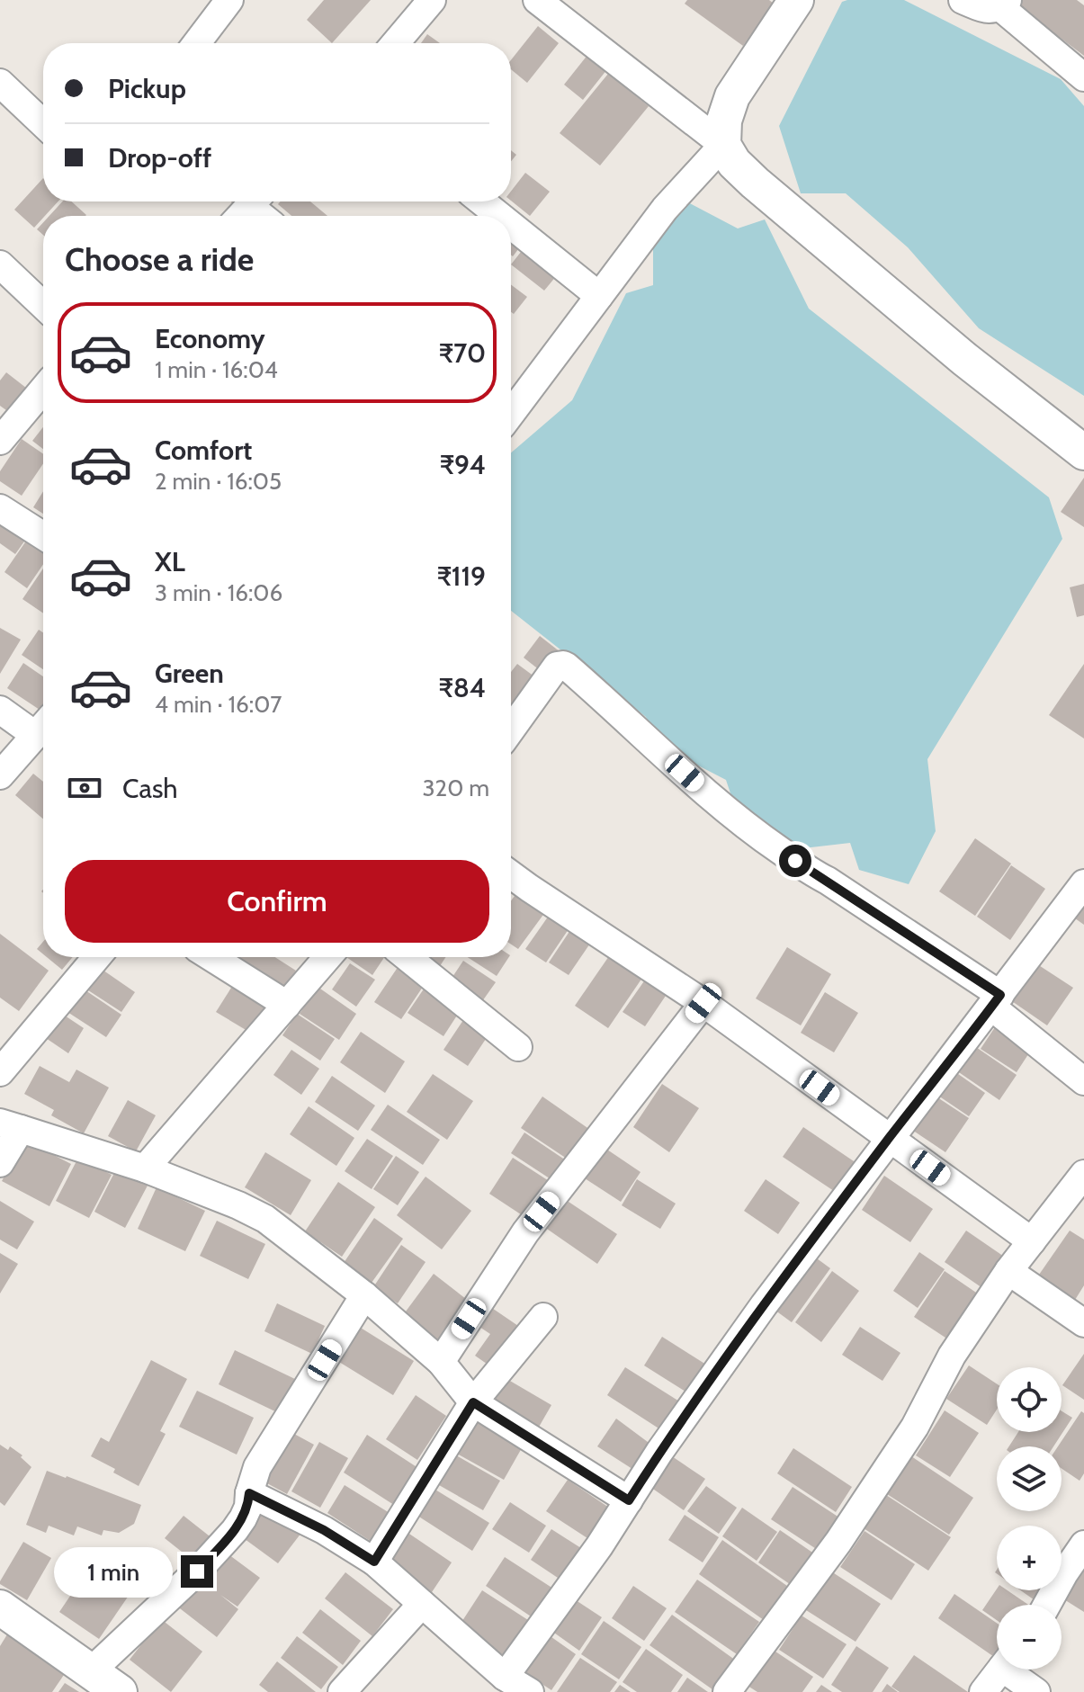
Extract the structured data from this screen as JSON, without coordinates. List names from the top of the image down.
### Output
{
  "page": {
    "banner": ["Pickup", "Drop-off"],
    "heading": "Choose a ride",
    "list": [
      {
        "name": "Economy",
        "note": "1 min · 16:04",
        "value": "₹70"
      },
      {
        "name": "Comfort",
        "note": "2 min · 16:05",
        "value": "₹94"
      },
      {
        "name": "XL",
        "note": "3 min · 16:06",
        "value": "₹119"
      },
      {
        "name": "Green",
        "note": "4 min · 16:07",
        "value": "₹84"
      }
    ],
    "pay": ["Cash", "320 m"],
    "buttons": "Confirm",
    "map_buttons": ["+", "−"],
    "bubble": "1 min"
  }
}
